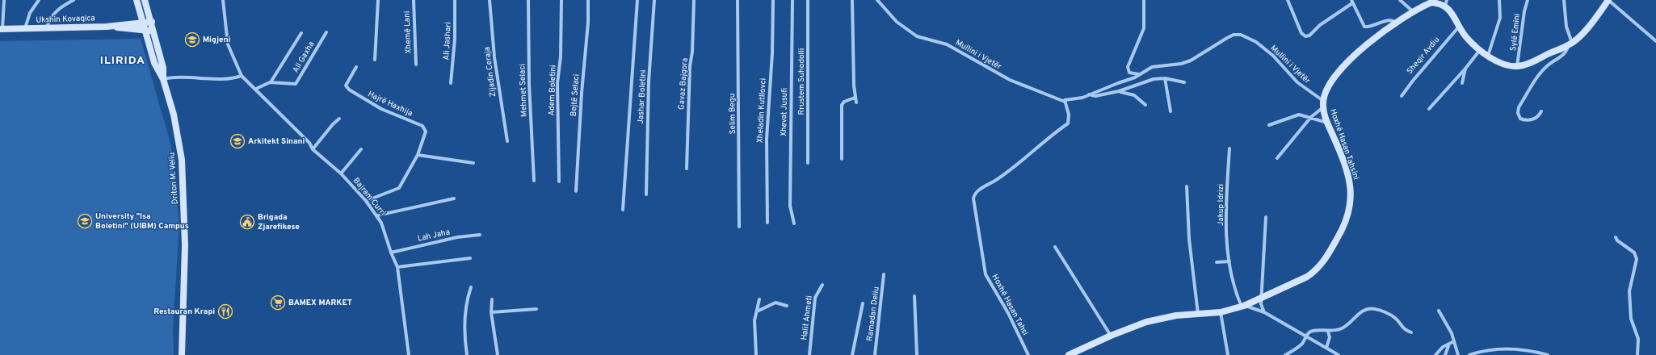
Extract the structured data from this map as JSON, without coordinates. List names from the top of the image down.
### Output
{
  "streets": {
    "street": [
      "Ukshin Kovaqica",
      "Xhemë Lani",
      "Sylë Emini",
      "Ali Jashari",
      "Mullini i Vjetër",
      "Sheqir Avdiu",
      "Ali Gaxha",
      "Zijadin Ceraja",
      "Rrustem Suhodolli",
      "Gavaz Bajgora",
      "Mehmet Selaci",
      "Adem Boletini",
      "Bejtë Selaci",
      "Jashar Boletini",
      "Hajrë Haxhija",
      "Xheladin Kutllovci",
      "Xhevat Jusufi",
      "Selim Begu",
      "Hoxhë Hasan Tahsini",
      "Driton M. Veliu",
      "Bajram Curri",
      "Jakup Idrizi",
      "Lah Jaha",
      "Hoxhë Hasan Tahsi",
      "Ramadan Deliu",
      "Halit Ahmeti"
    ]
  },
  "crossings": [
    ["Ukshin Kovaqica", "Driton M. Veliu"],
    ["Mullini i Vjetër", "Hoxhë Hasan Tahsini"],
    ["Mullini i Vjetër", "Hoxhë Hasan Tahsi"],
    ["Ali Gaxha", "Bajram Curri"],
    ["Hajrë Haxhija", "Bajram Curri"],
    ["Hoxhë Hasan Tahsini", "Jakup Idrizi"],
    ["Bajram Curri", "Lah Jaha"]
  ],
  "districts": ["ILIRIDA"],
  "places": {
    "school or university": ["Migjeni", "Arkitekt Sinani", "University \"Isa Boletini\" (UIBM) Campus"],
    "public building": ["Brigada Zjarefikese"],
    "supermarket": ["BAMEX MARKET"],
    "restaurant": ["Restauran Krapi"]
  }
}
